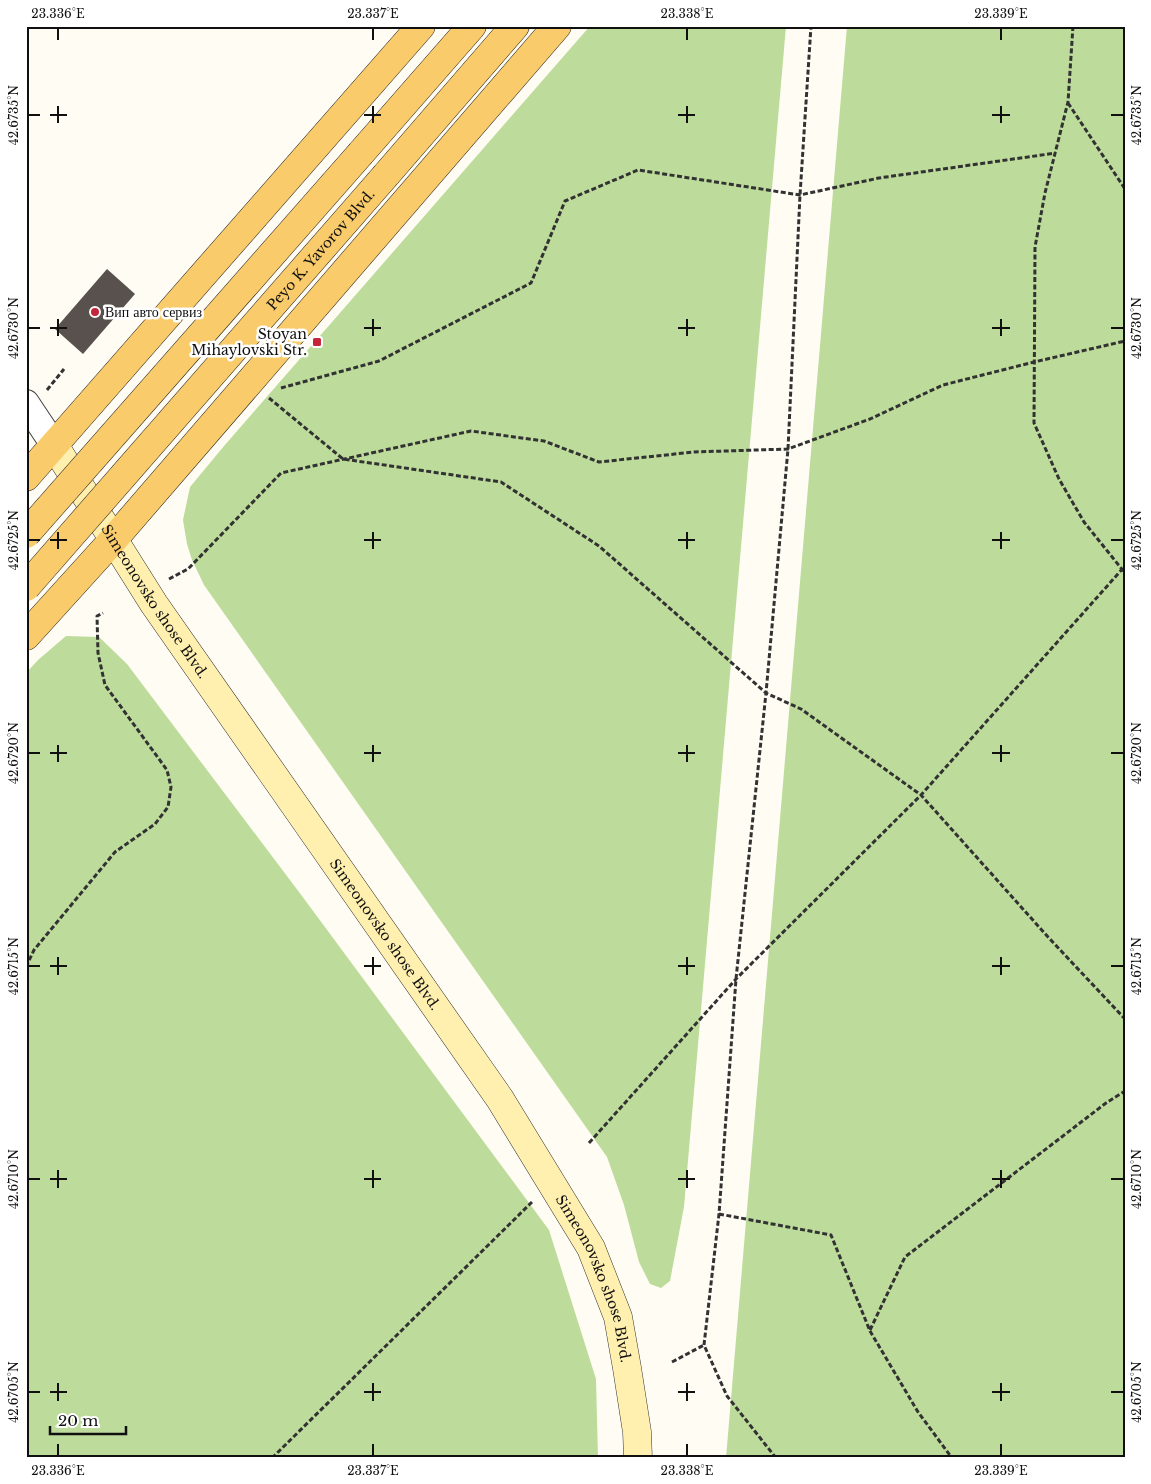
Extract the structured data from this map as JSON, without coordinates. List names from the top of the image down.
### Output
{
  "streets": {
    "main road": ["Peyo K. Yavorov Blvd.", "Simeonovsko shose Blvd."]
  },
  "places": {
    "other": ["Вип авто сервиз"],
    "transit": ["Stoyan Mihaylovski Str."]
  },
  "scale_bar": "20 m",
  "coordinates": [
    "23.336°E",
    "23.337°E",
    "23.338°E",
    "23.339°E",
    "42.6735°N",
    "42.6730°N",
    "42.6725°N",
    "42.6720°N",
    "42.6715°N",
    "42.6710°N",
    "42.6705°N"
  ]
}
